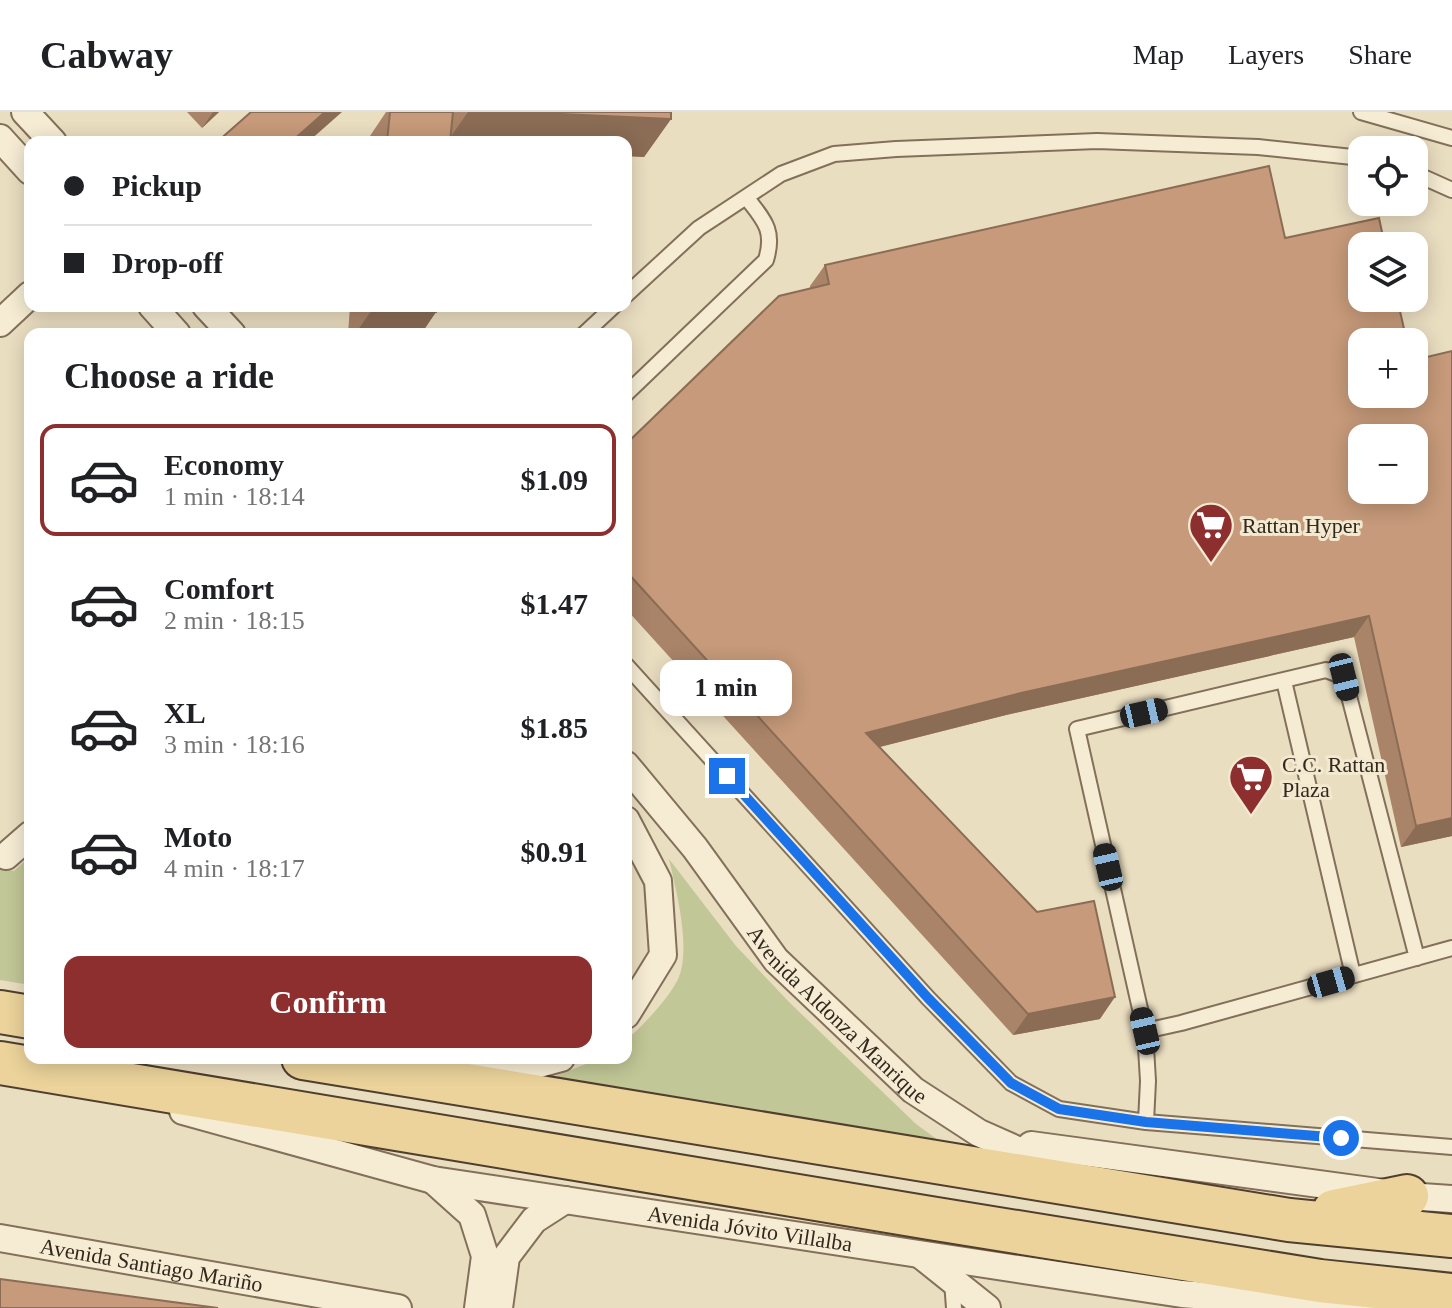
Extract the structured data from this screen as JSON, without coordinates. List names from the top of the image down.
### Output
{
  "streets": {
    "main road": ["Avenida Jóvito Villalba"],
    "street": ["Avenida Aldonza Manrique", "Avenida Santiago Mariño"]
  },
  "places": {
    "supermarket": ["Rattan Hyper", "C.C. Rattan Plaza"]
  },
  "page": {
    "header": "Cabway",
    "nav": ["Map", "Layers", "Share"],
    "map_buttons": ["+", "−"],
    "banner": ["Pickup", "Drop-off"],
    "heading": "Choose a ride",
    "list": [
      {
        "name": "Economy",
        "note": "1 min · 18:14",
        "value": "$1.09"
      },
      {
        "name": "Comfort",
        "note": "2 min · 18:15",
        "value": "$1.47"
      },
      {
        "name": "XL",
        "note": "3 min · 18:16",
        "value": "$1.85"
      },
      {
        "name": "Moto",
        "note": "4 min · 18:17",
        "value": "$0.91"
      }
    ],
    "bubble": "1 min",
    "buttons": "Confirm"
  }
}
